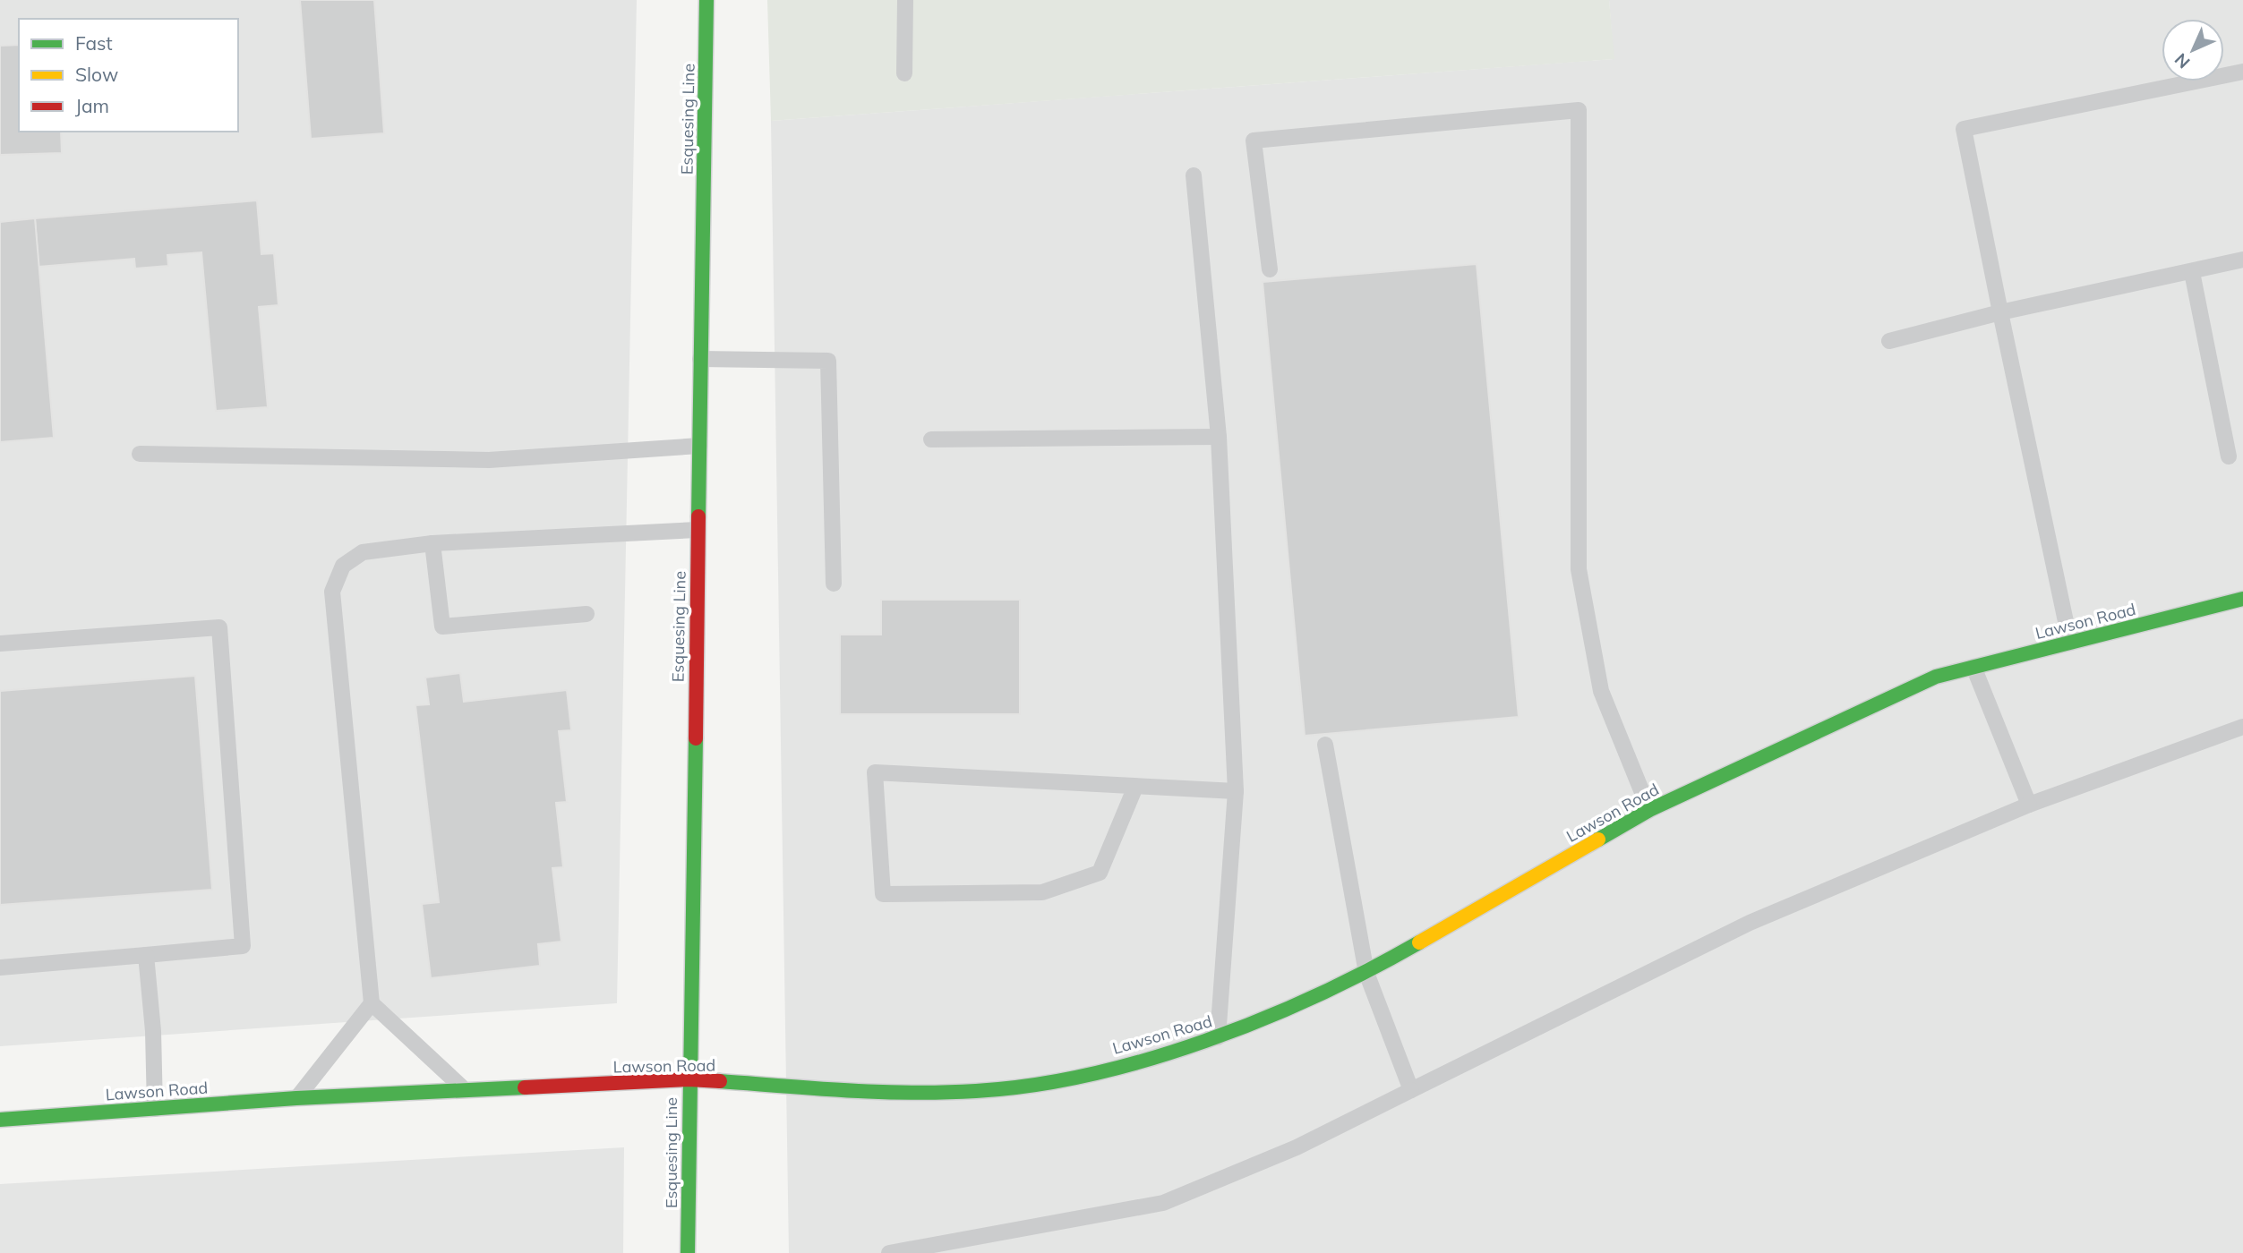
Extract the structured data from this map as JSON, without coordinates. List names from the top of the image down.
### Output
{
  "streets": {
    "street": ["Esquesing Line", "Lawson Road"]
  },
  "crossings": [
    ["Esquesing Line", "Lawson Road"]
  ],
  "legend": ["Fast", "Slow", "Jam"],
  "north": "bottom left"
}
